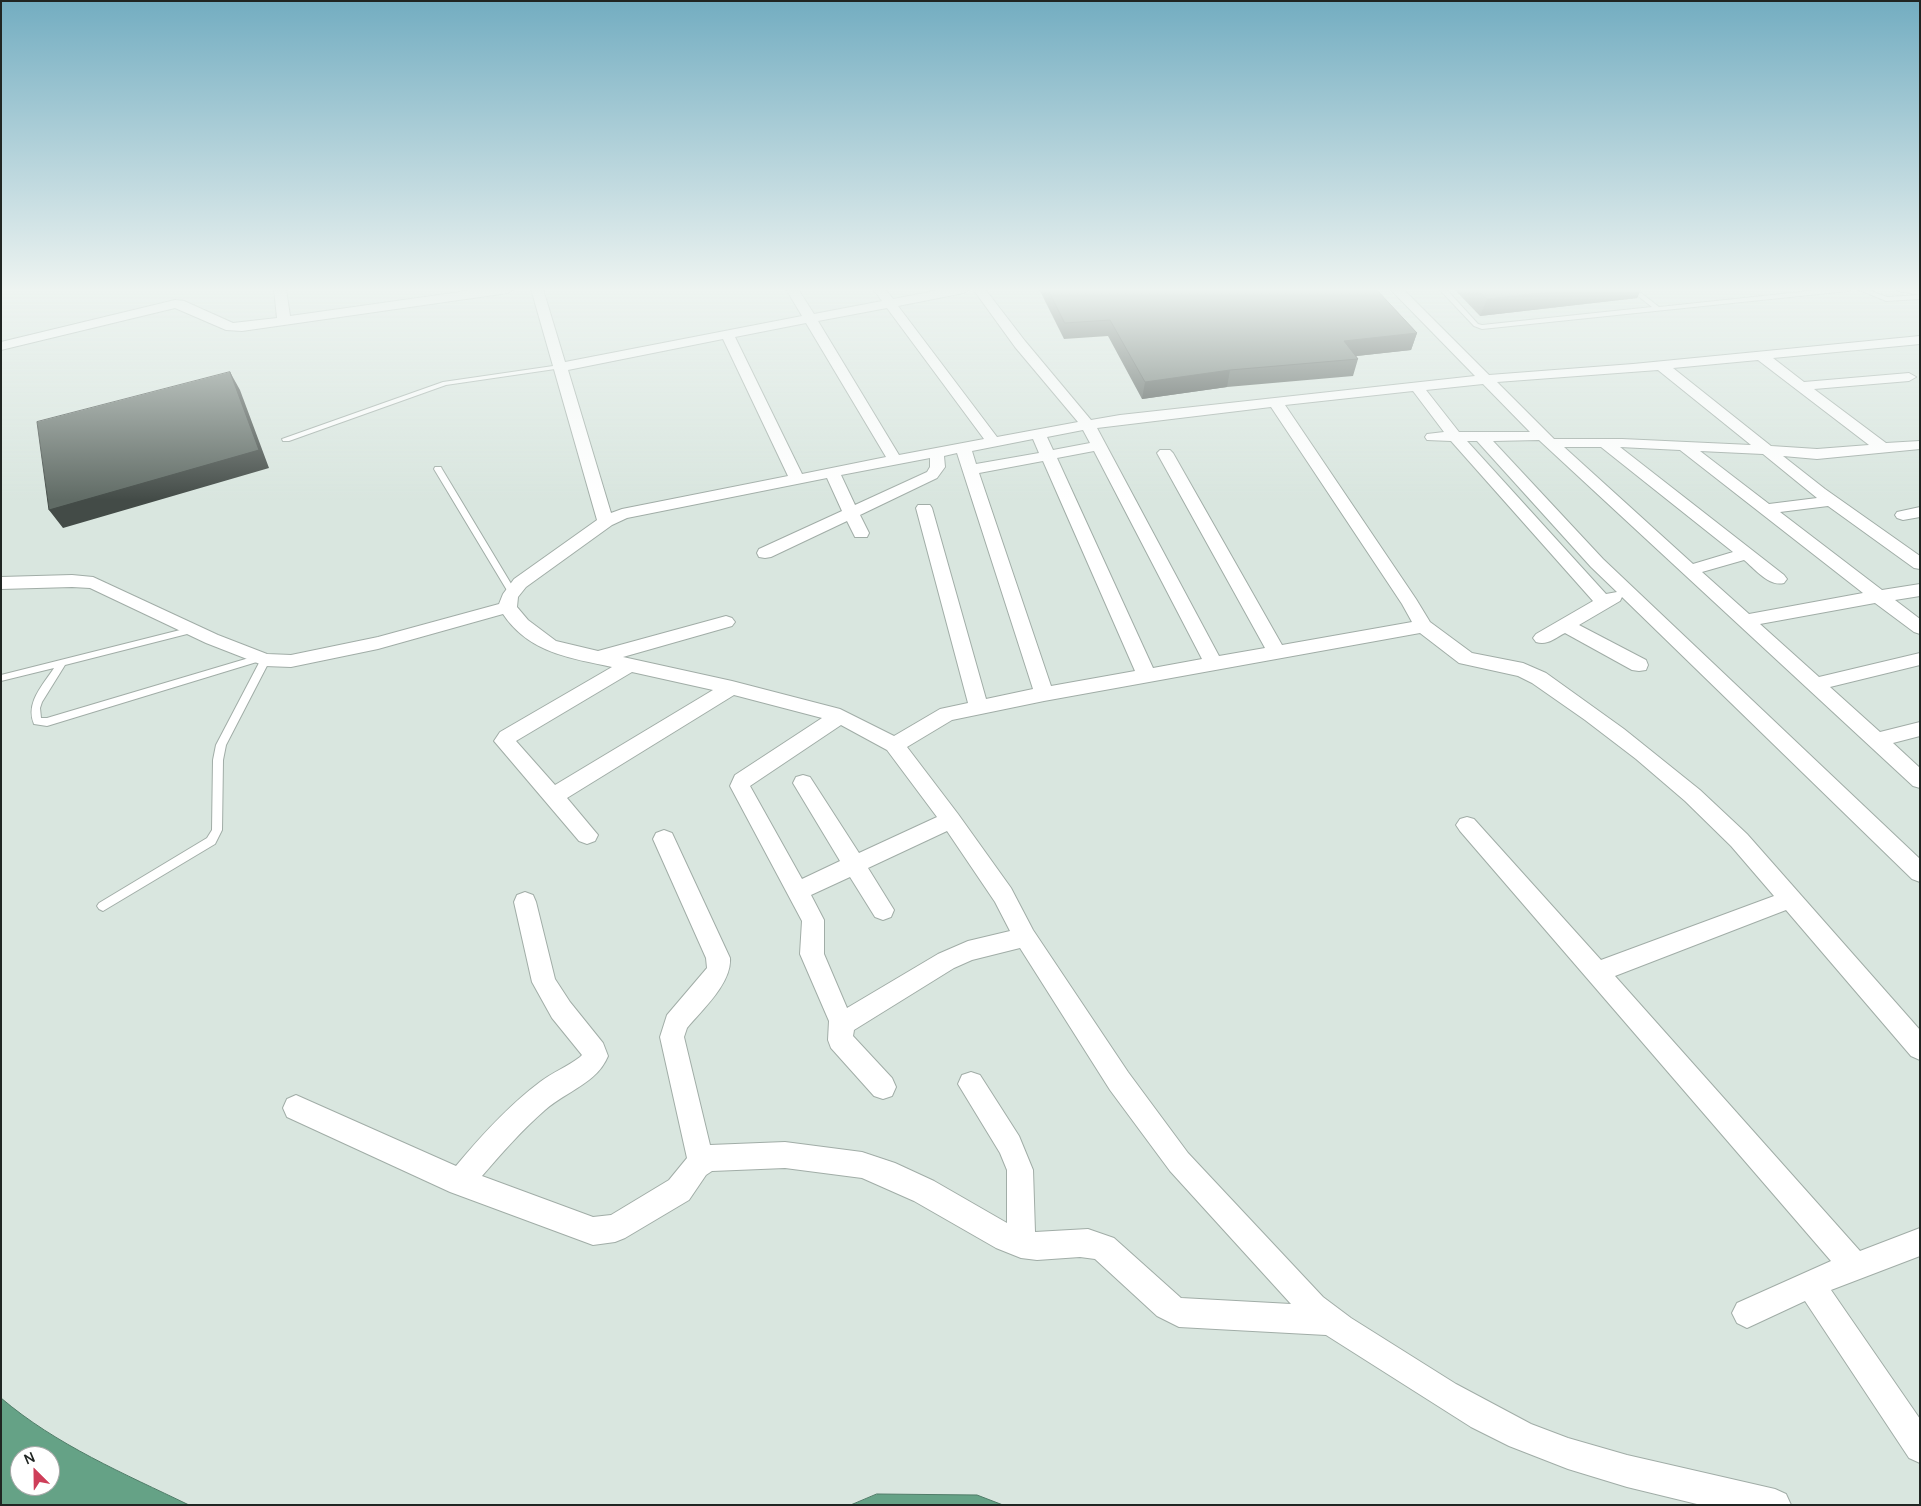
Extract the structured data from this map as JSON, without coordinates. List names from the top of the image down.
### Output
{
  "north": "top left"
}
